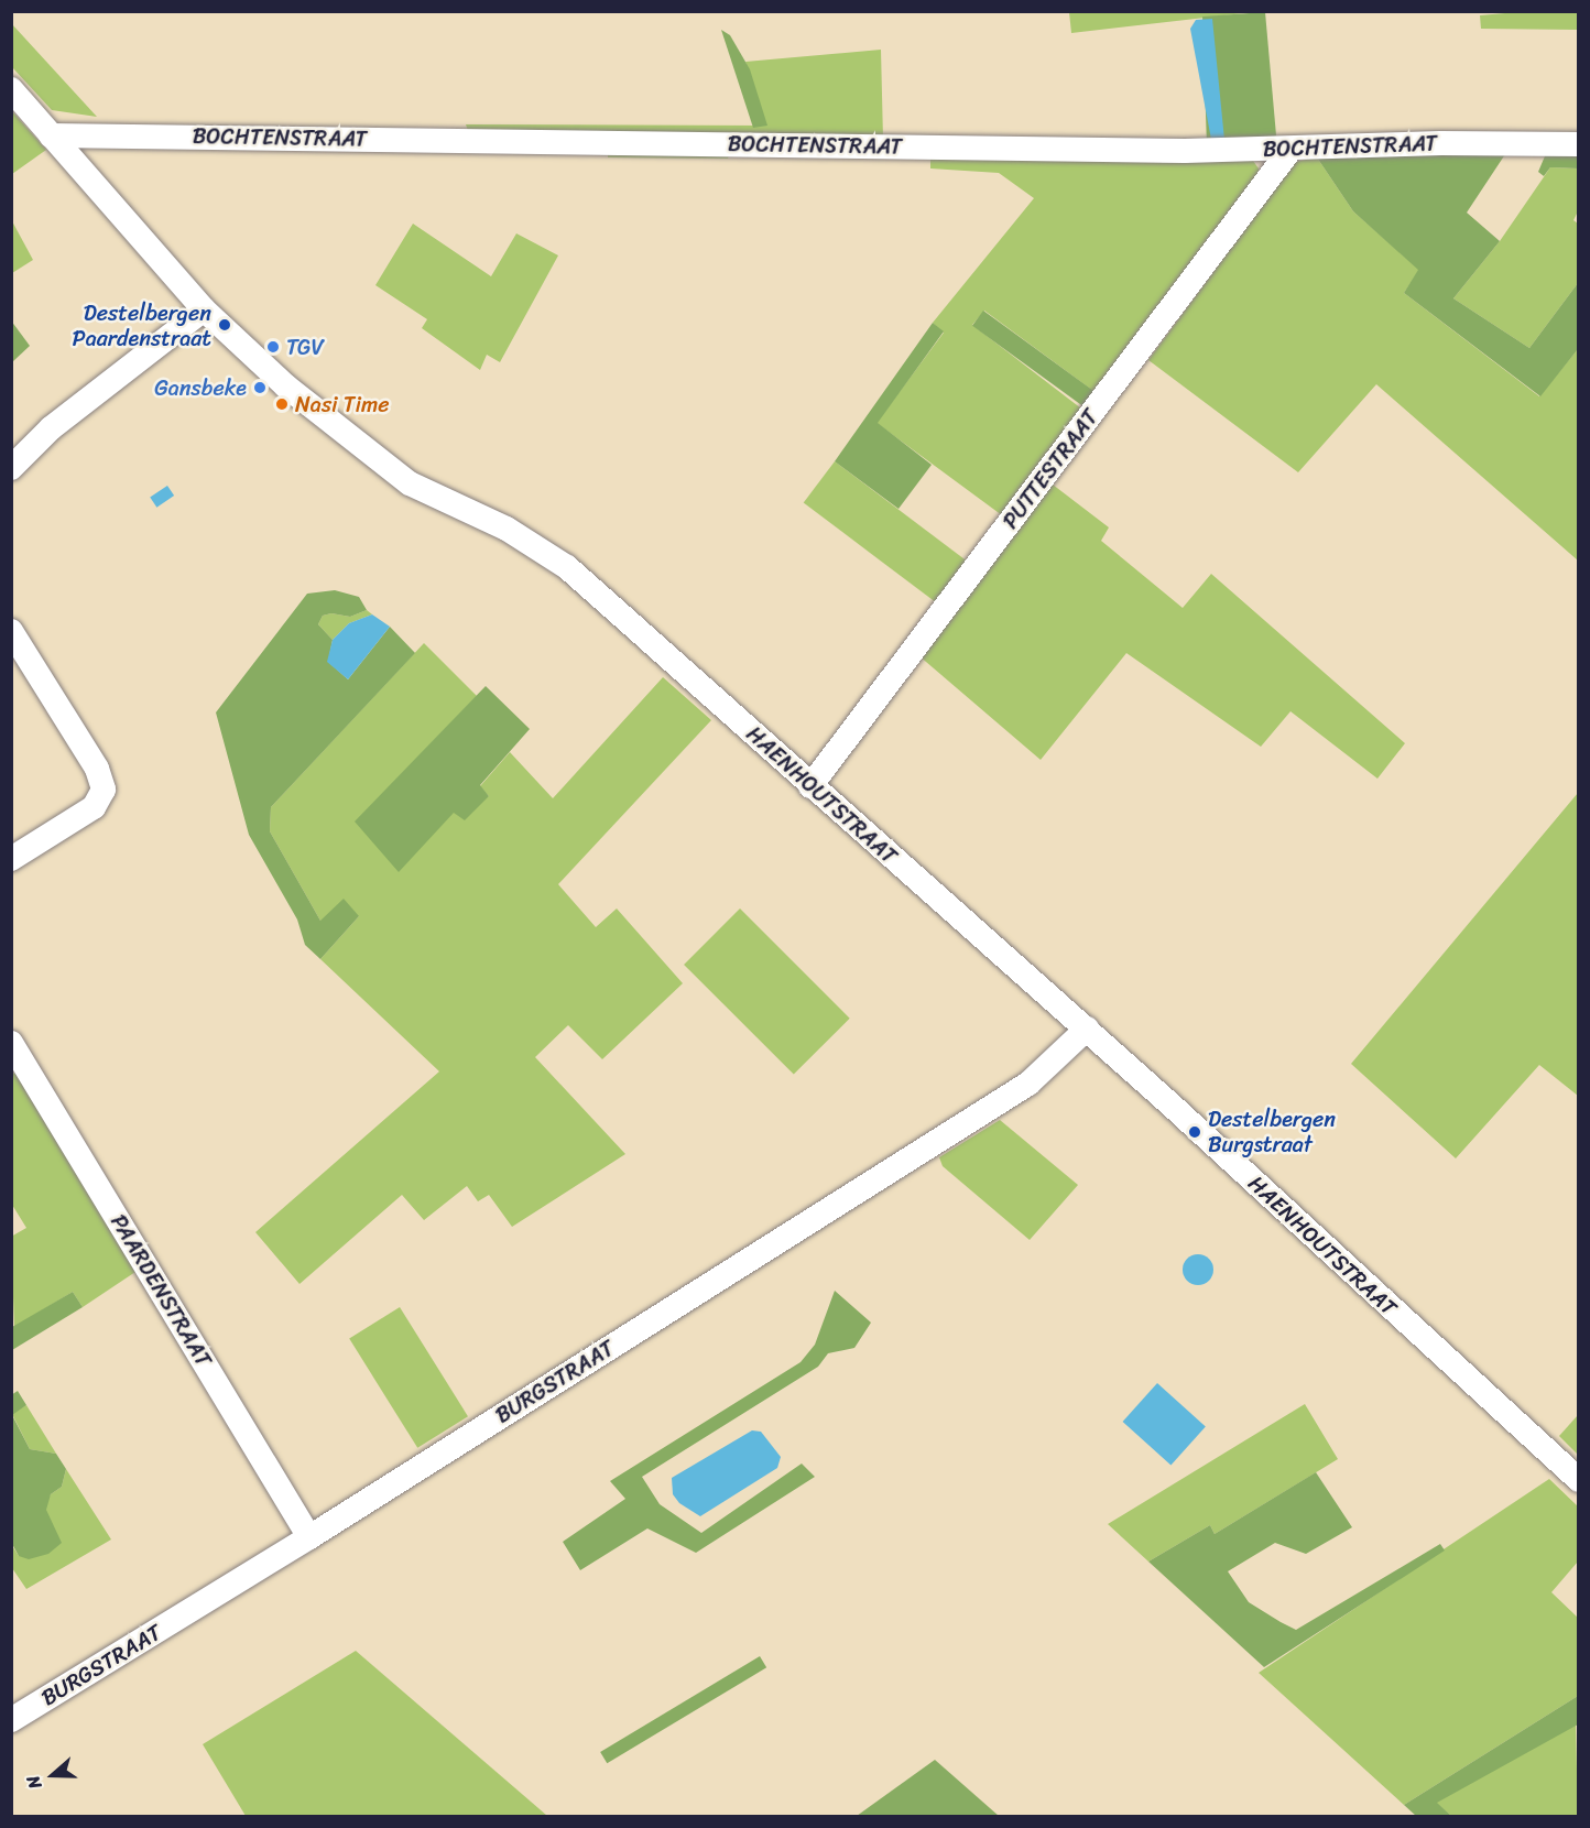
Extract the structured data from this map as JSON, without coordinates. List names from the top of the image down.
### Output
{
  "streets": {
    "street": [
      "BOCHTENSTRAAT",
      "PUTTESTRAAT",
      "HAENHOUTSTRAAT",
      "PAARDENSTRAAT",
      "BURGSTRAAT"
    ]
  },
  "crossings": [
    ["BOCHTENSTRAAT", "PUTTESTRAAT"],
    ["BOCHTENSTRAAT", "HAENHOUTSTRAAT"],
    ["PUTTESTRAAT", "HAENHOUTSTRAAT"],
    ["HAENHOUTSTRAAT", "BURGSTRAAT"],
    ["PAARDENSTRAAT", "BURGSTRAAT"]
  ],
  "places": [
    "Destelbergen Paardenstraat",
    "TGV",
    "Gansbeke",
    "Nasi Time",
    "Destelbergen Burgstraat"
  ],
  "north": "left"
}
